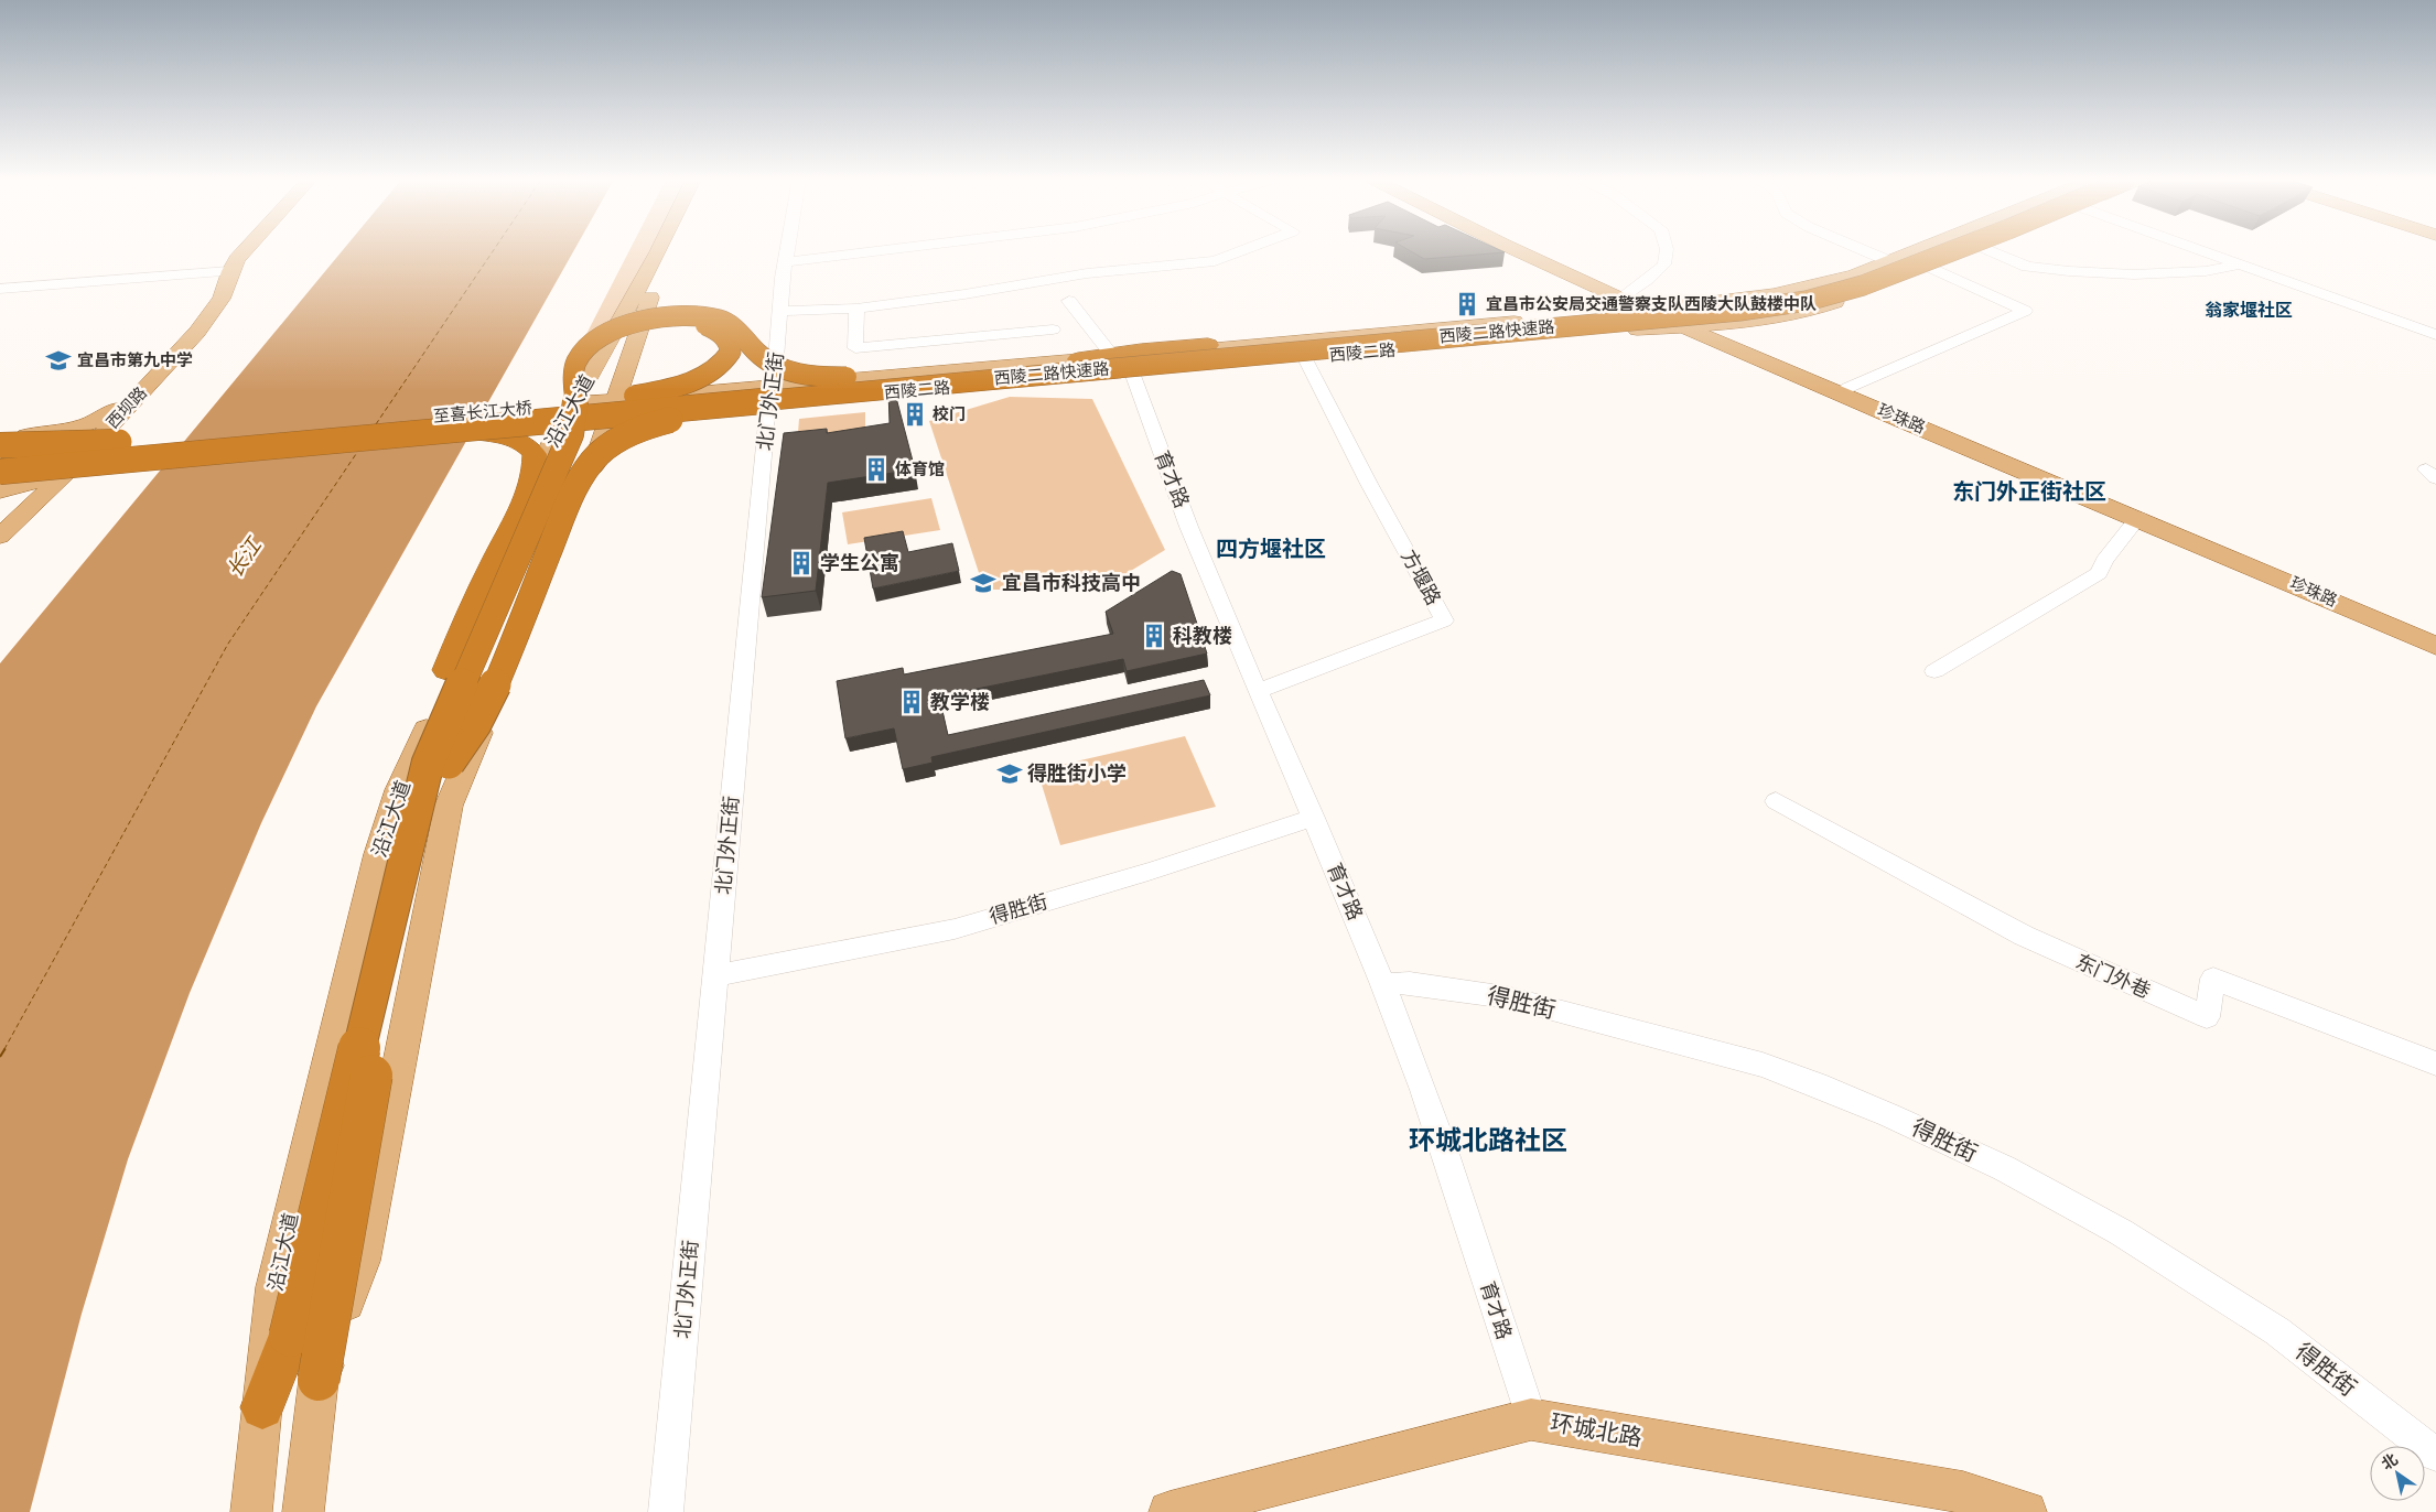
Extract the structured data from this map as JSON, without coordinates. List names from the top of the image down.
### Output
{
  "streets": {
    "highway": ["西陵二路快速路", "至喜长江大桥"],
    "main road": [
      "西陵二路",
      "西坝路",
      "沿江大道",
      "珍珠路",
      "环城北路"
    ],
    "street": [
      "北门外正街",
      "育才路",
      "方堰路",
      "得胜街",
      "东门外巷"
    ]
  },
  "crossings": [
    ["西陵二路快速路", "西陵二路"],
    ["西陵二路快速路", "至喜长江大桥"],
    ["西陵二路快速路", "珍珠路"],
    ["西陵二路", "北门外正街"],
    ["西陵二路", "沿江大道"],
    ["西陵二路", "至喜长江大桥"],
    ["西陵二路", "珍珠路"],
    ["西陵二路", "育才路"],
    ["西陵二路", "方堰路"],
    ["北门外正街", "得胜街"],
    ["西坝路", "至喜长江大桥"],
    ["沿江大道", "至喜长江大桥"],
    ["育才路", "方堰路"],
    ["育才路", "得胜街"],
    ["育才路", "环城北路"]
  ],
  "districts": [
    "翁家堰社区",
    "东门外正街社区",
    "四方堰社区",
    "环城北路社区"
  ],
  "water": ["长江"],
  "places": {
    "building": [
      "宜昌市公安局交通警察支队西陵大队鼓楼中队",
      "校门",
      "体育馆",
      "学生公寓",
      "科教楼",
      "教学楼"
    ],
    "school or university": ["宜昌市第九中学", "宜昌市科技高中", "得胜街小学"]
  },
  "north": "top left"
}
